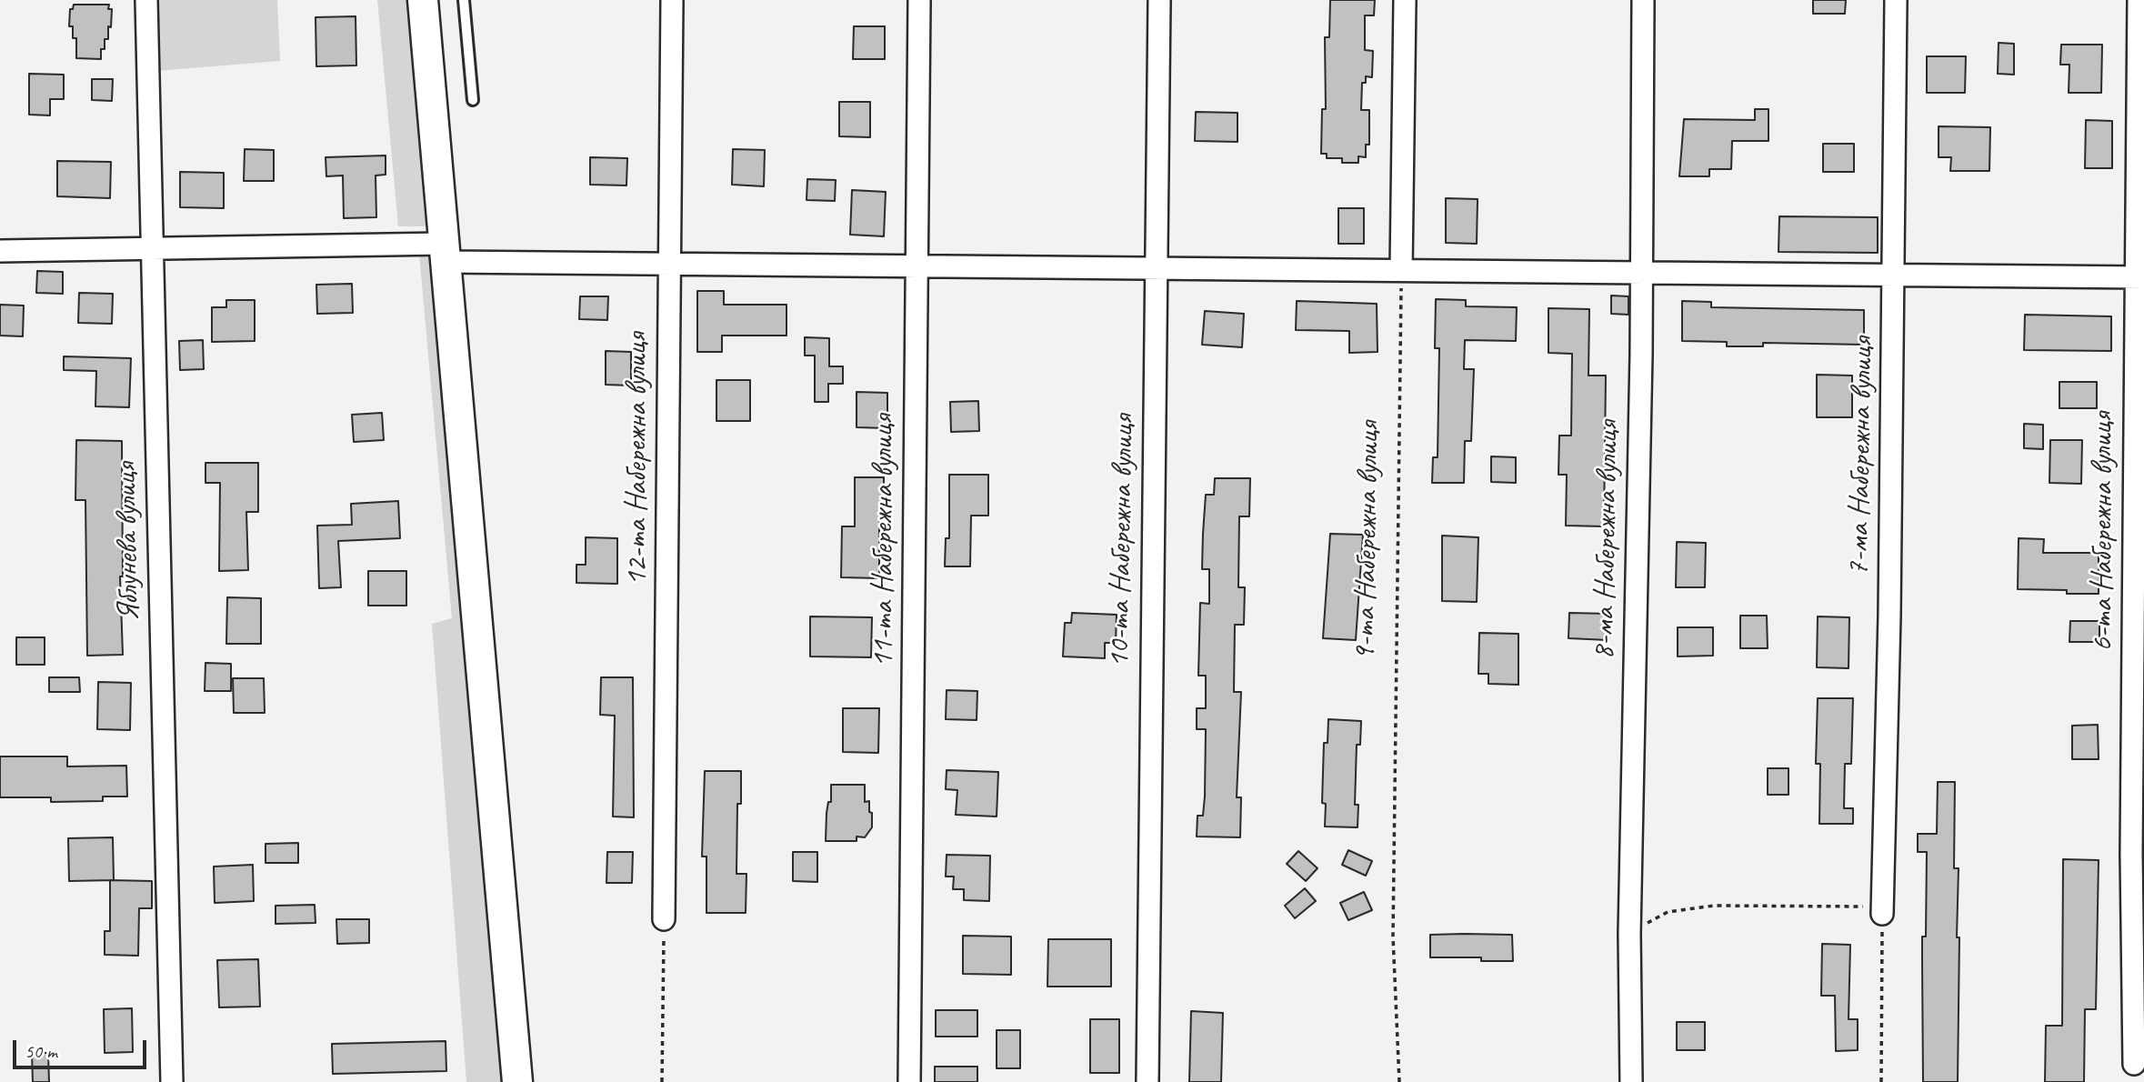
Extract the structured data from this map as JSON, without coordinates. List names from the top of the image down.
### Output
{
  "streets": {
    "street": [
      "7-ма Набережна вулиця",
      "12-та Набережна вулиця",
      "6-та Набережна вулиця",
      "8-ма Набережна вулиця",
      "11-та Набережна вулиця",
      "10-та Набережна вулиця",
      "Яблунева вулиця"
    ],
    "path": ["9-та Набережна вулиця"]
  },
  "scale_bar": "50 m"
}
